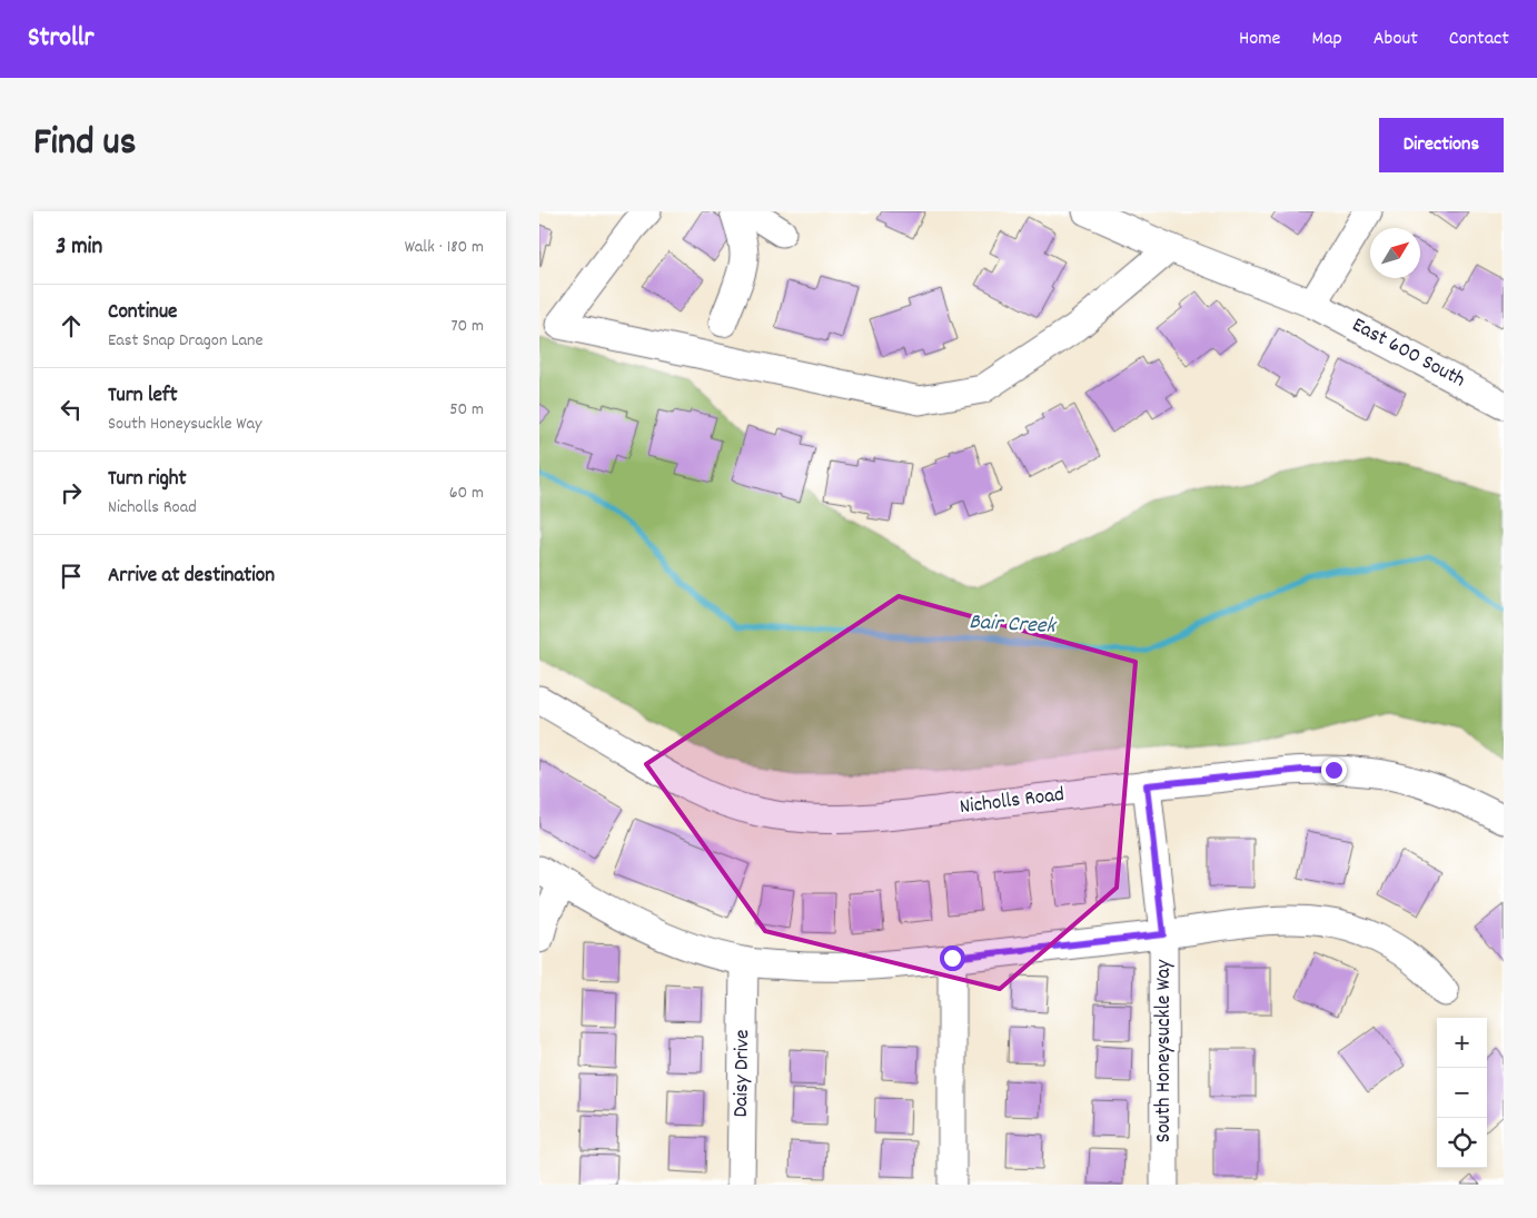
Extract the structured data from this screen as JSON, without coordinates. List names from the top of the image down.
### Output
{
  "streets": {
    "street": [
      "East 600 South",
      "Nicholls Road",
      "South Honeysuckle Way",
      "Daisy Drive"
    ]
  },
  "crossings": [
    ["Nicholls Road", "South Honeysuckle Way"]
  ],
  "water": ["Bair Creek"],
  "north": "top right",
  "page": {
    "header": "Strollr",
    "nav": [
      "Home",
      "Map",
      "About",
      "Contact"
    ],
    "title": "Find us",
    "buttons": "Directions",
    "heading": ["3 min", "Walk · 180 m"],
    "list": [
      ["Continue", "East Snap Dragon Lane", "70 m"],
      ["Turn left", "South Honeysuckle Way", "50 m"],
      ["Turn right", "Nicholls Road", "60 m"],
      "Arrive at destination"
    ],
    "map_buttons": ["+", "−"]
  }
}
